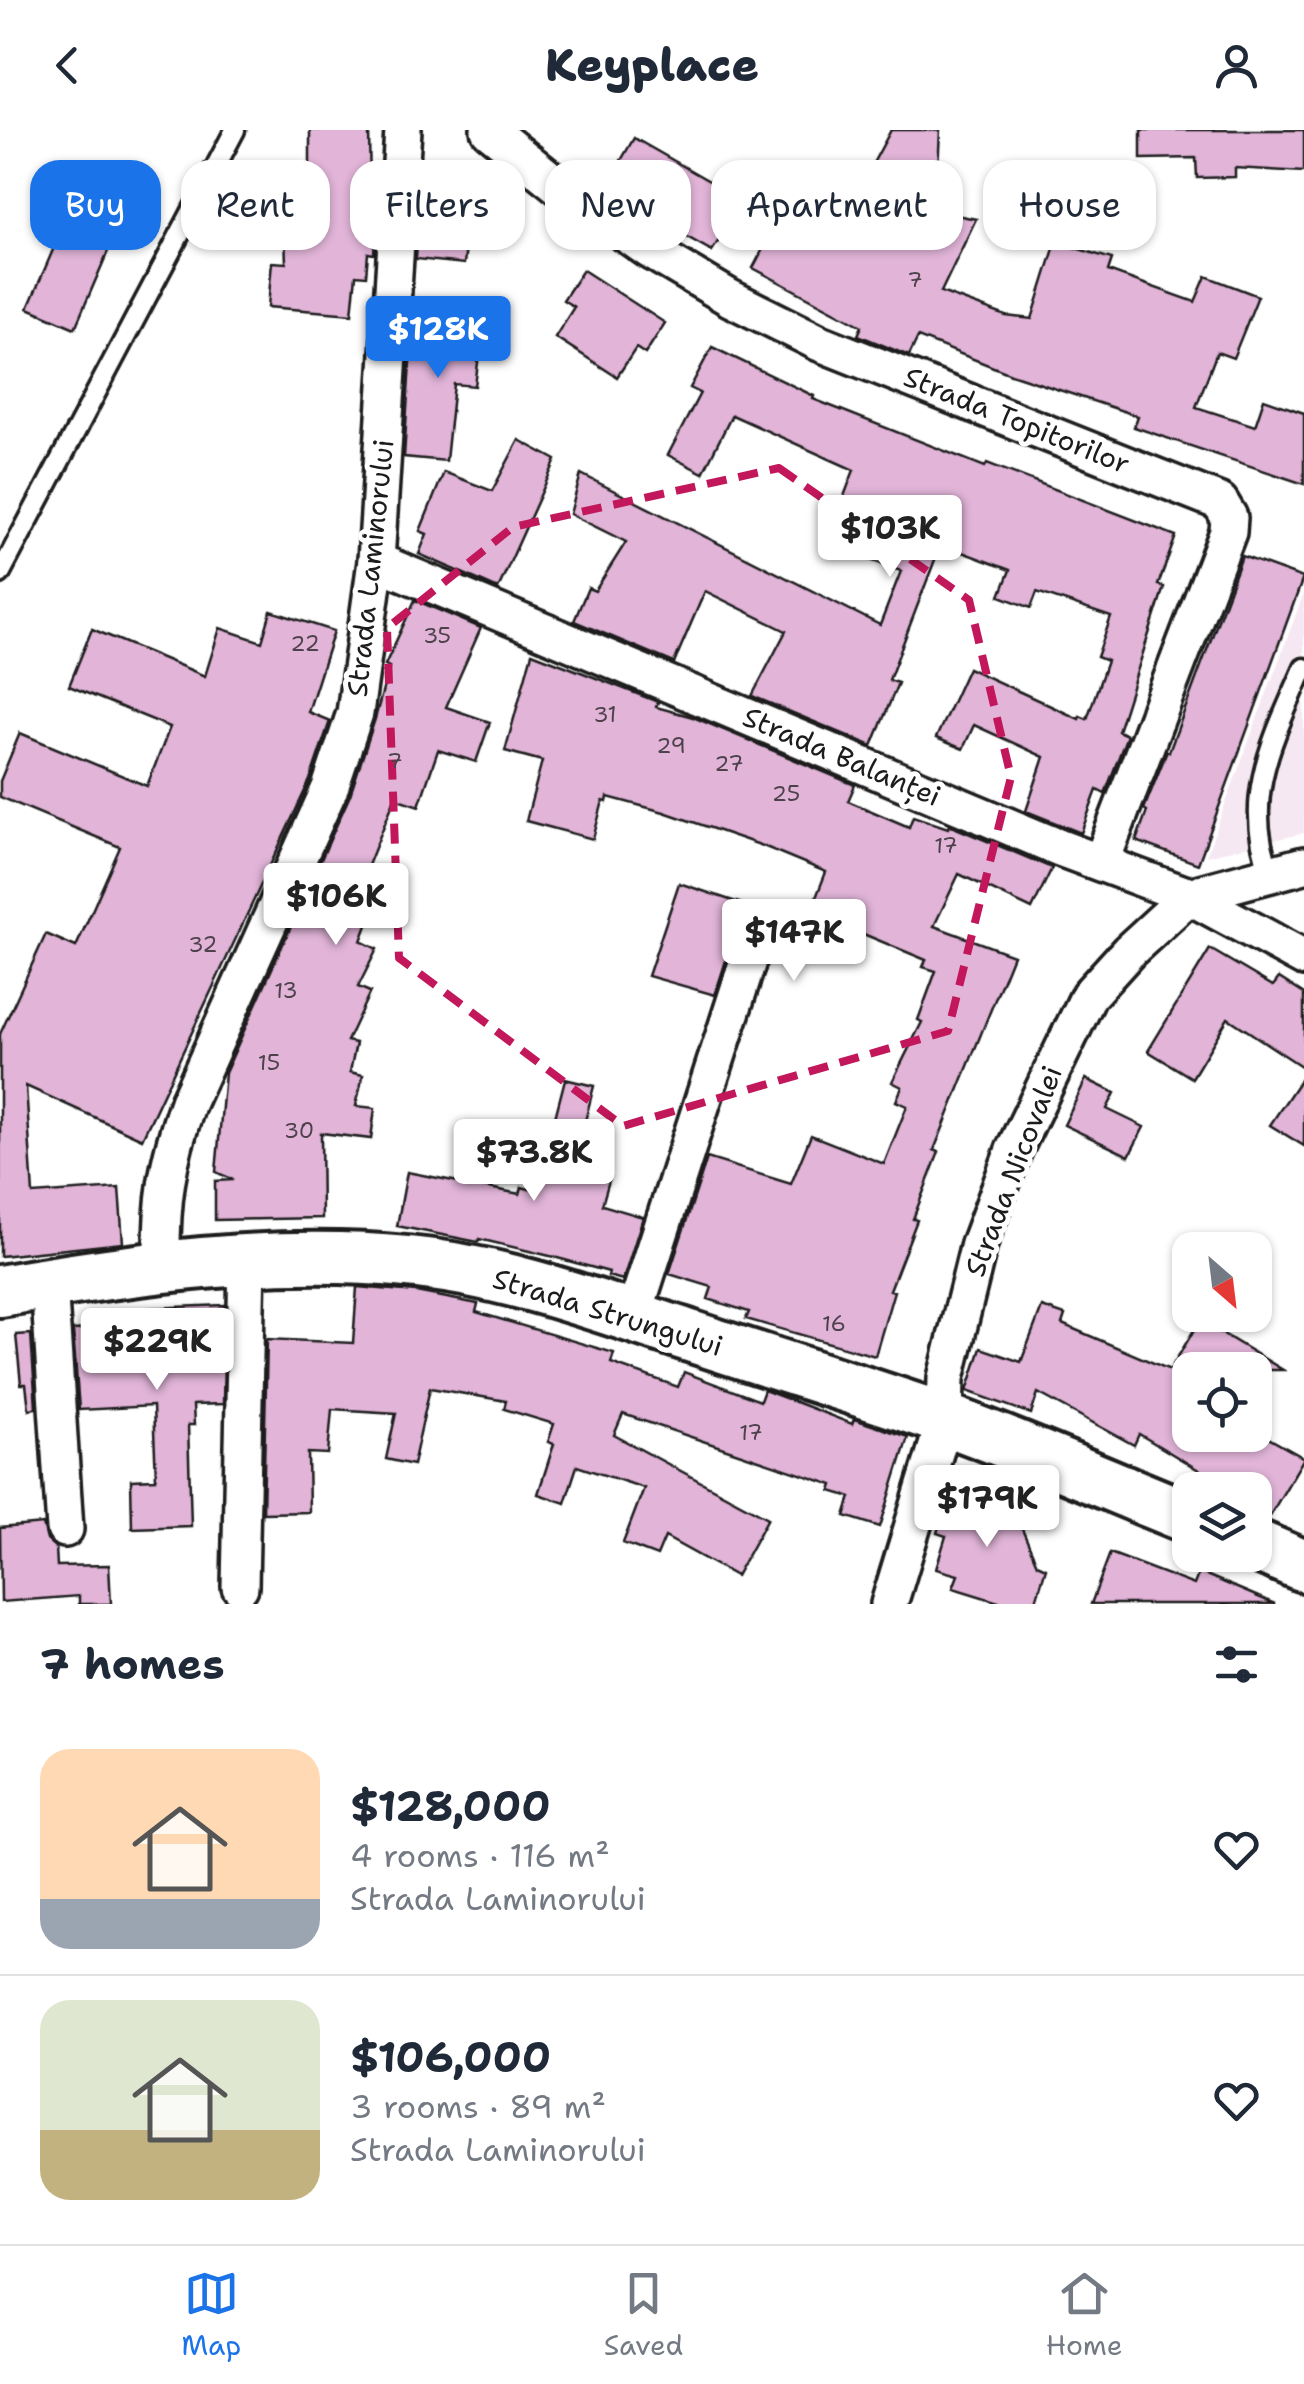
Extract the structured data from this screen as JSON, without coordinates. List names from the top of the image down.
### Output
{
  "streets": {
    "street": [
      "Strada Topitorilor",
      "Strada Laminorului",
      "Strada Balanței",
      "Strada Nicovalei",
      "Strada Strungului"
    ]
  },
  "crossings": [
    ["Strada Topitorilor", "Strada Balanței"],
    ["Strada Laminorului", "Strada Balanței"],
    ["Strada Laminorului", "Strada Strungului"],
    ["Strada Balanței", "Strada Nicovalei"],
    ["Strada Nicovalei", "Strada Strungului"]
  ],
  "house_numbers": [
    "7",
    "35",
    "22",
    "31",
    "29",
    "7",
    "27",
    "25",
    "17",
    "32",
    "13",
    "15",
    "30",
    "16",
    "17"
  ],
  "north": "bottom right",
  "page": {
    "header": "Keyplace",
    "chip": [
      "Buy",
      "Rent",
      "Filters",
      "New",
      "Apartment",
      "House"
    ],
    "price": [
      "$128K",
      "$103K",
      "$106K",
      "$147K",
      "$73.8K",
      "$229K",
      "$179K"
    ],
    "heading": "7 homes",
    "list": [
      {
        "name": "$128,000",
        "note": "4 rooms · 116 m² · Strada Laminorului"
      },
      {
        "name": "$106,000",
        "note": "3 rooms · 89 m² · Strada Laminorului"
      }
    ],
    "tabs": ["Map", "Saved", "Home"]
  }
}
